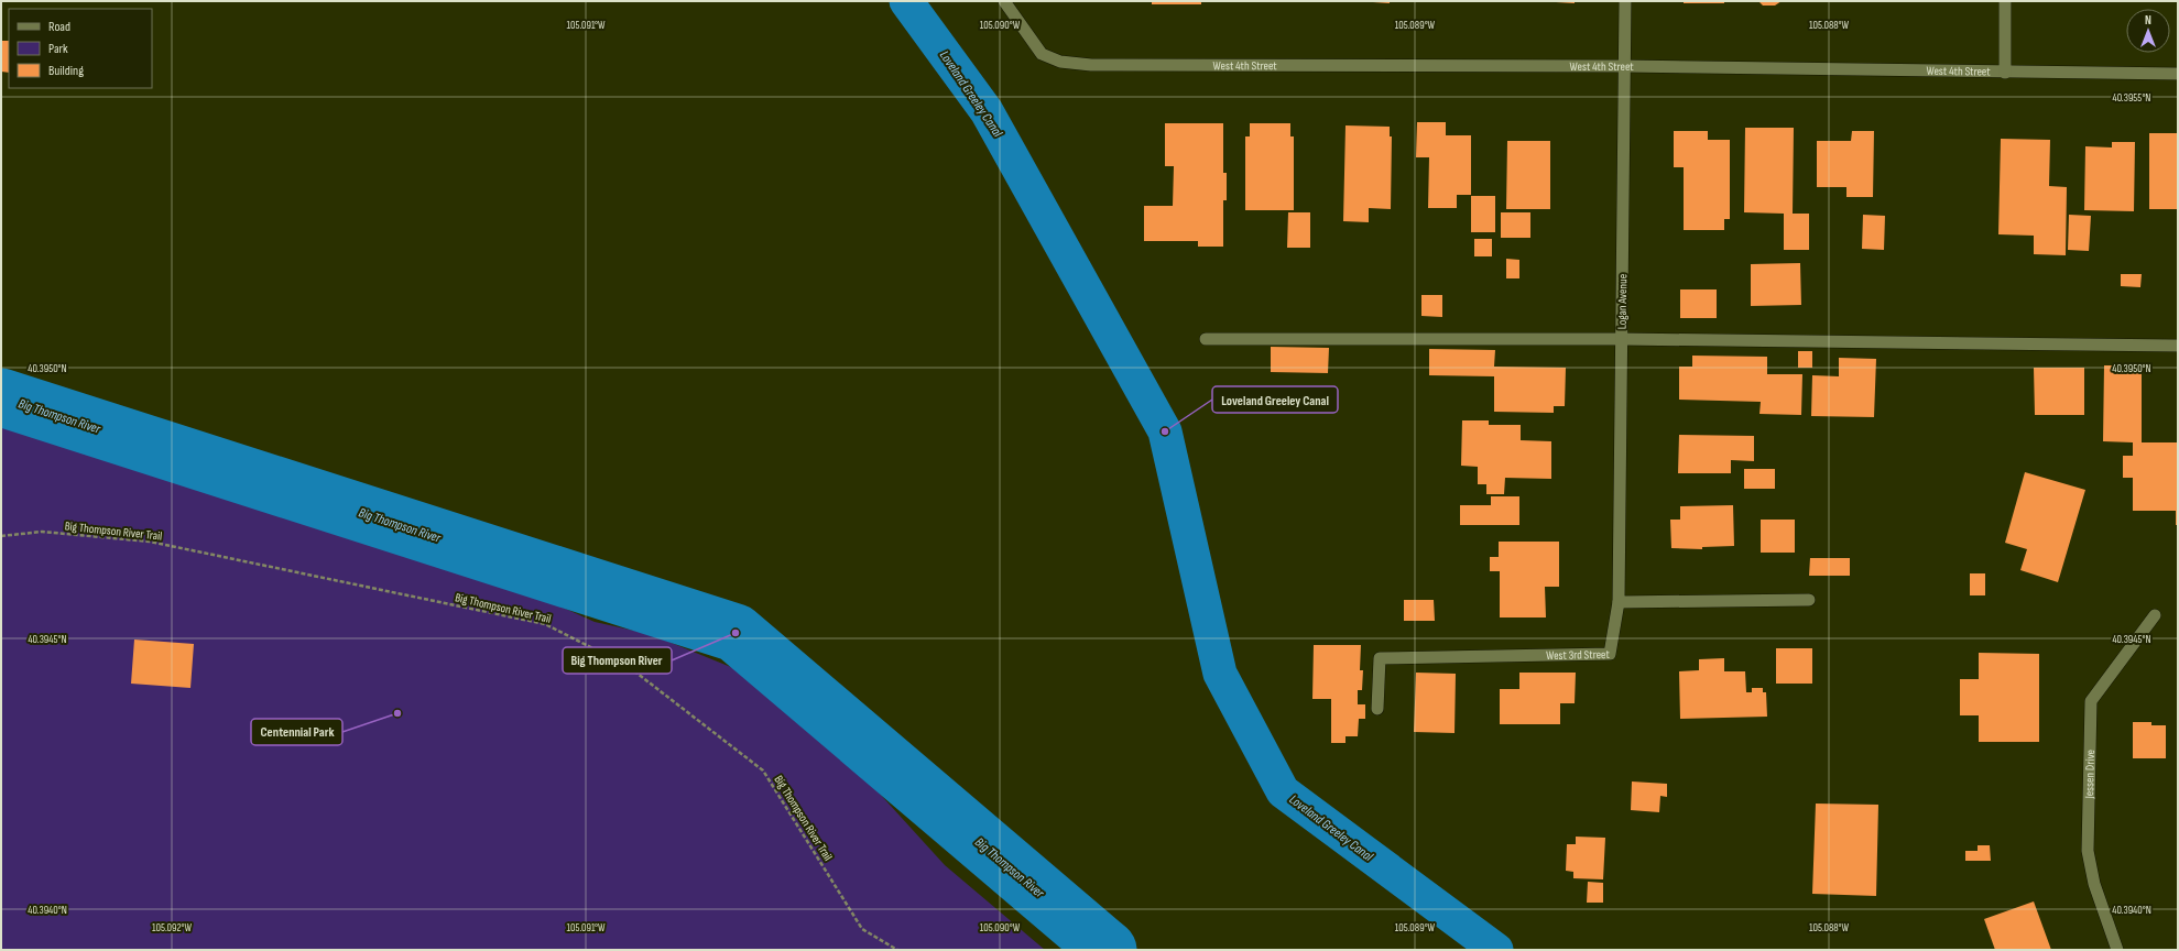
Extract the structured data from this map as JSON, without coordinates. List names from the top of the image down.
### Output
{
  "streets": {
    "street": [
      "West 4th Street",
      "Logan Avenue",
      "West 3rd Street",
      "Jessen Drive"
    ],
    "path": ["Big Thompson River Trail"]
  },
  "crossings": [
    ["West 4th Street", "Logan Avenue"],
    ["Logan Avenue", "West 3rd Street"]
  ],
  "water": ["Loveland Greeley Canal", "Big Thompson River"],
  "places": ["Loveland Greeley Canal", "Big Thompson River", "Centennial Park"],
  "legend": ["Road", "Park", "Building"],
  "north": "top",
  "coordinates": [
    "105.091°W",
    "105.090°W",
    "105.089°W",
    "105.088°W",
    "40.3955°N",
    "40.3950°N",
    "40.3945°N",
    "40.3940°N",
    "105.092°W"
  ]
}
